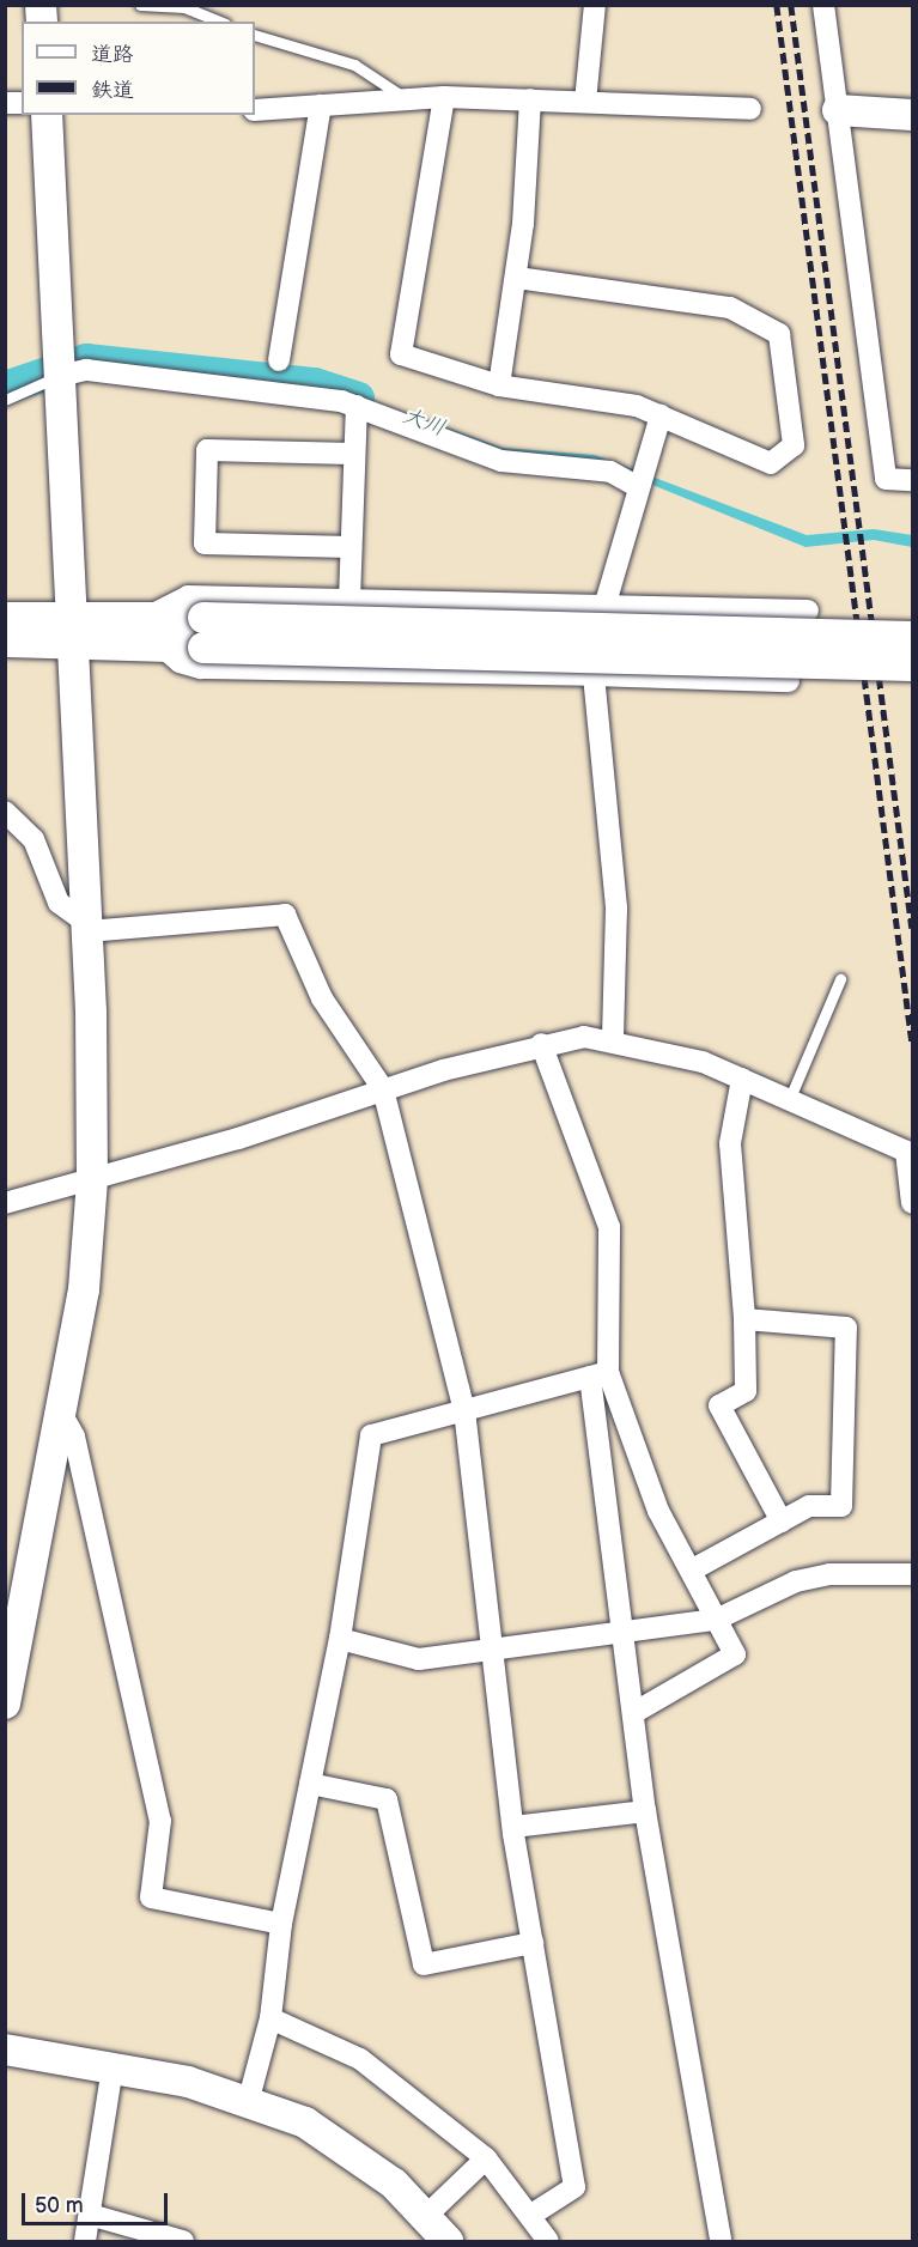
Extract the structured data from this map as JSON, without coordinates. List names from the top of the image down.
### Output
{
  "water": ["大川"],
  "legend": ["道路", "鉄道"],
  "scale_bar": "50 m"
}
